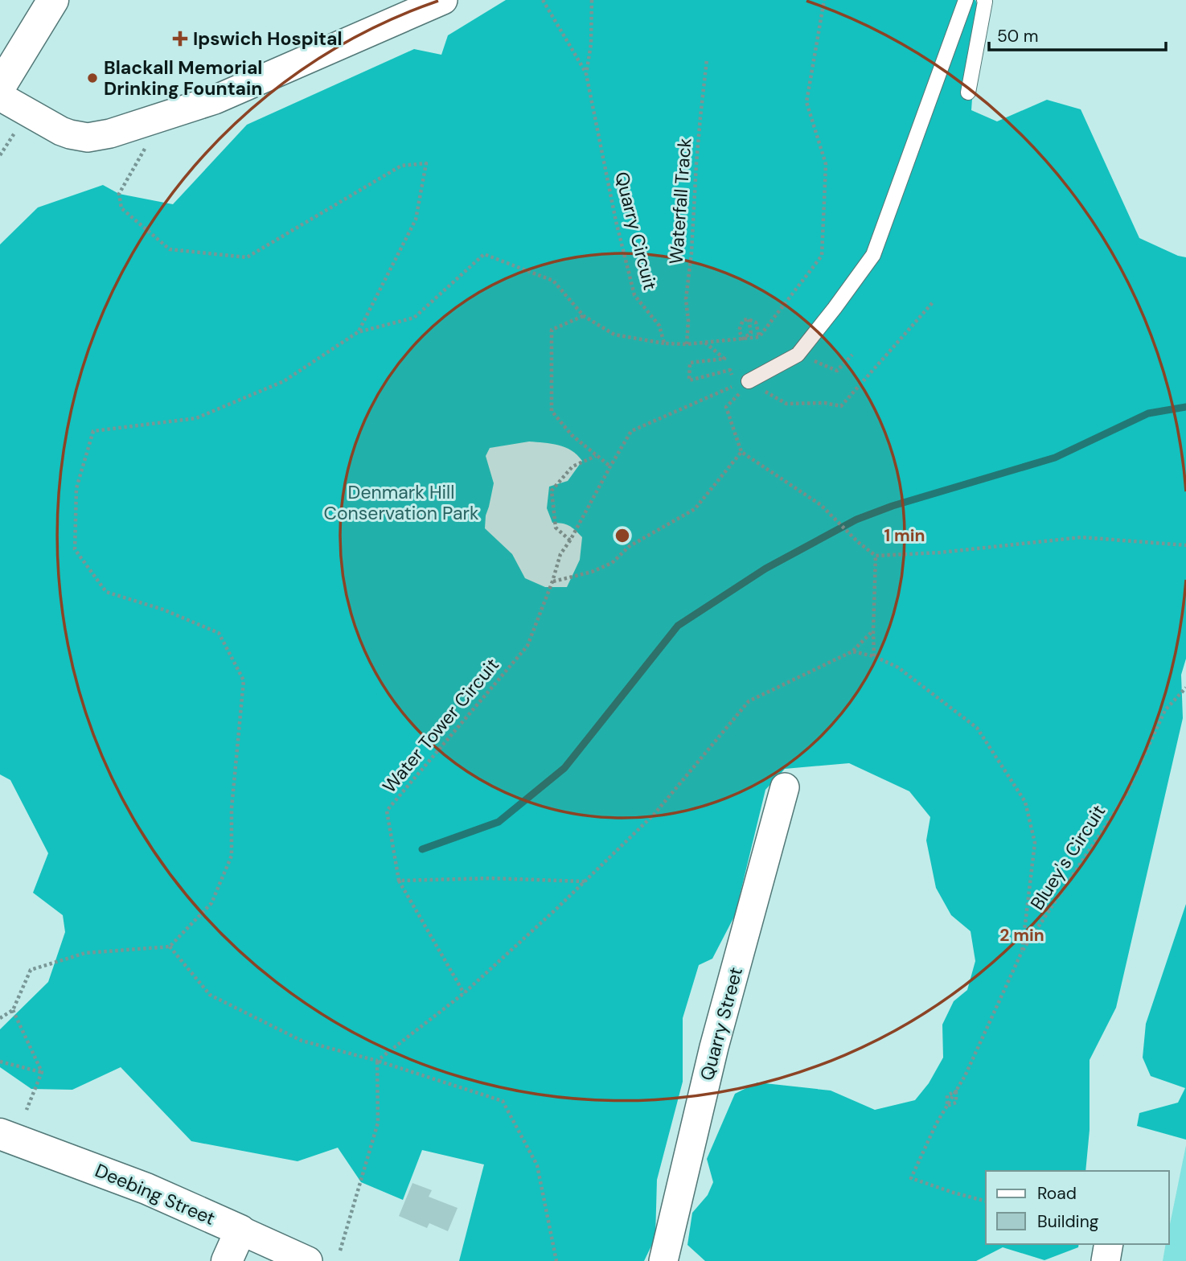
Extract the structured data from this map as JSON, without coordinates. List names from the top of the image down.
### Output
{
  "streets": {
    "street": ["Quarry Street", "Deebing Street"],
    "path": [
      "Waterfall Track",
      "Quarry Circuit",
      "Water Tower Circuit",
      "Bluey's Circuit"
    ]
  },
  "parks": ["Denmark Hill Conservation Park"],
  "places": {
    "health": ["Ipswich Hospital"],
    "other": ["Blackall Memorial Drinking Fountain"]
  },
  "legend": ["Road", "Building"],
  "scale_bar": "50 m",
  "rings": ["1 min", "2 min"]
}
